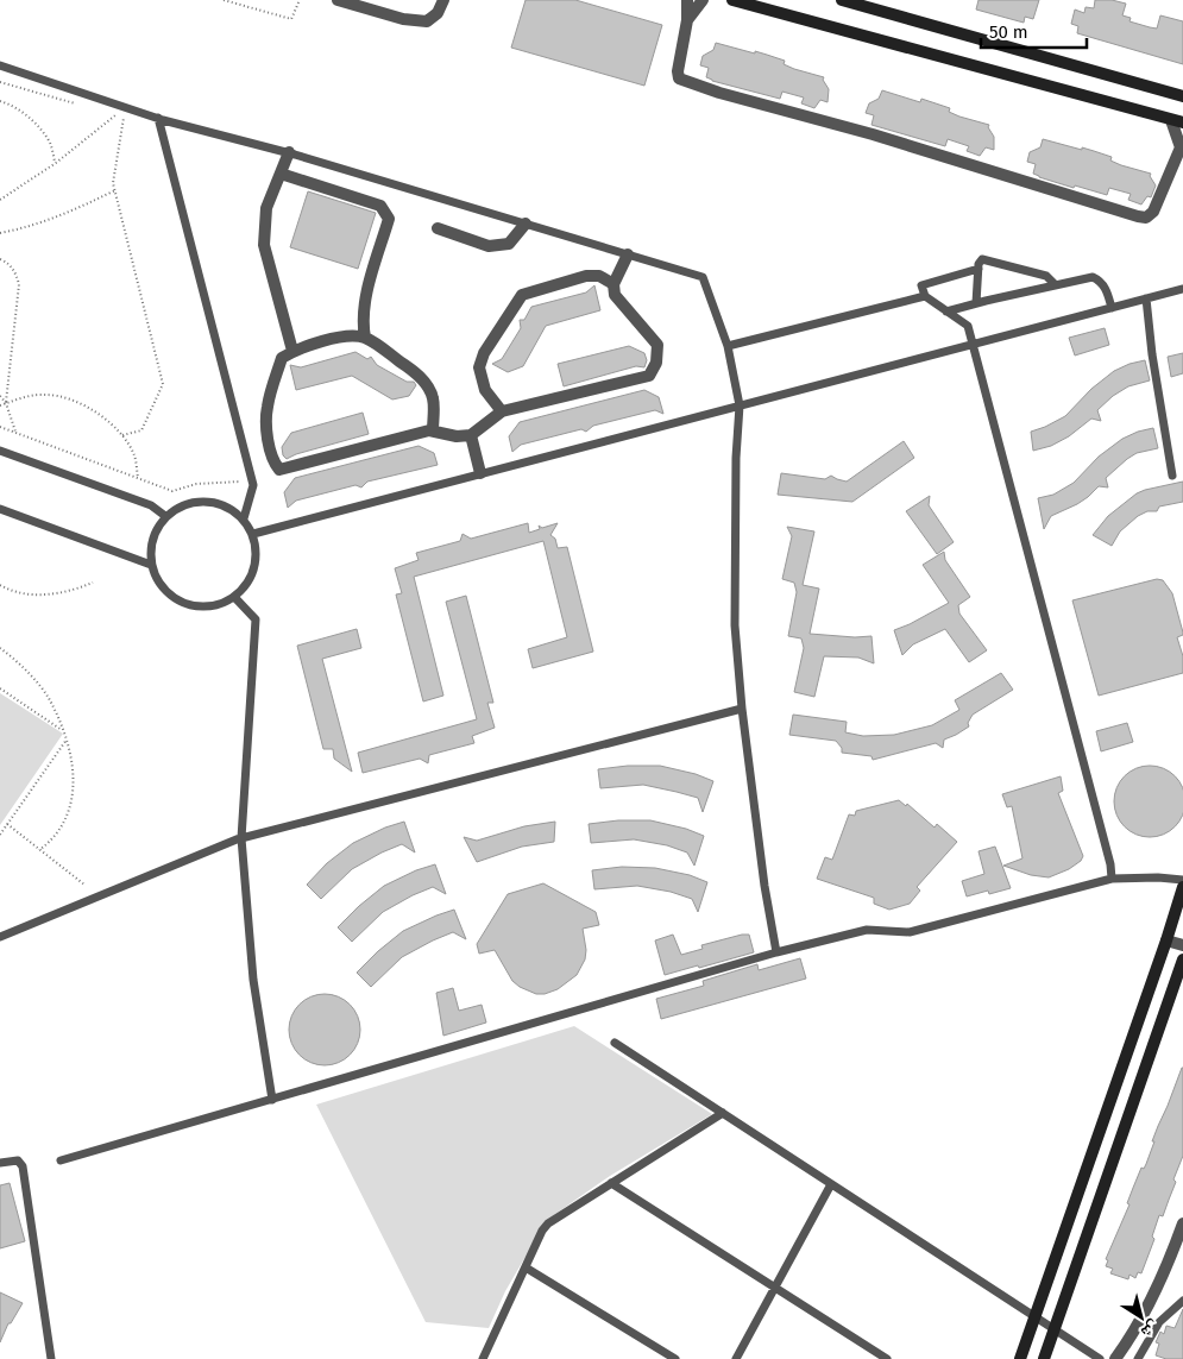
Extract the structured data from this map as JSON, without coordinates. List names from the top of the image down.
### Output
{
  "scale_bar": "50 m",
  "north": "bottom right"
}
